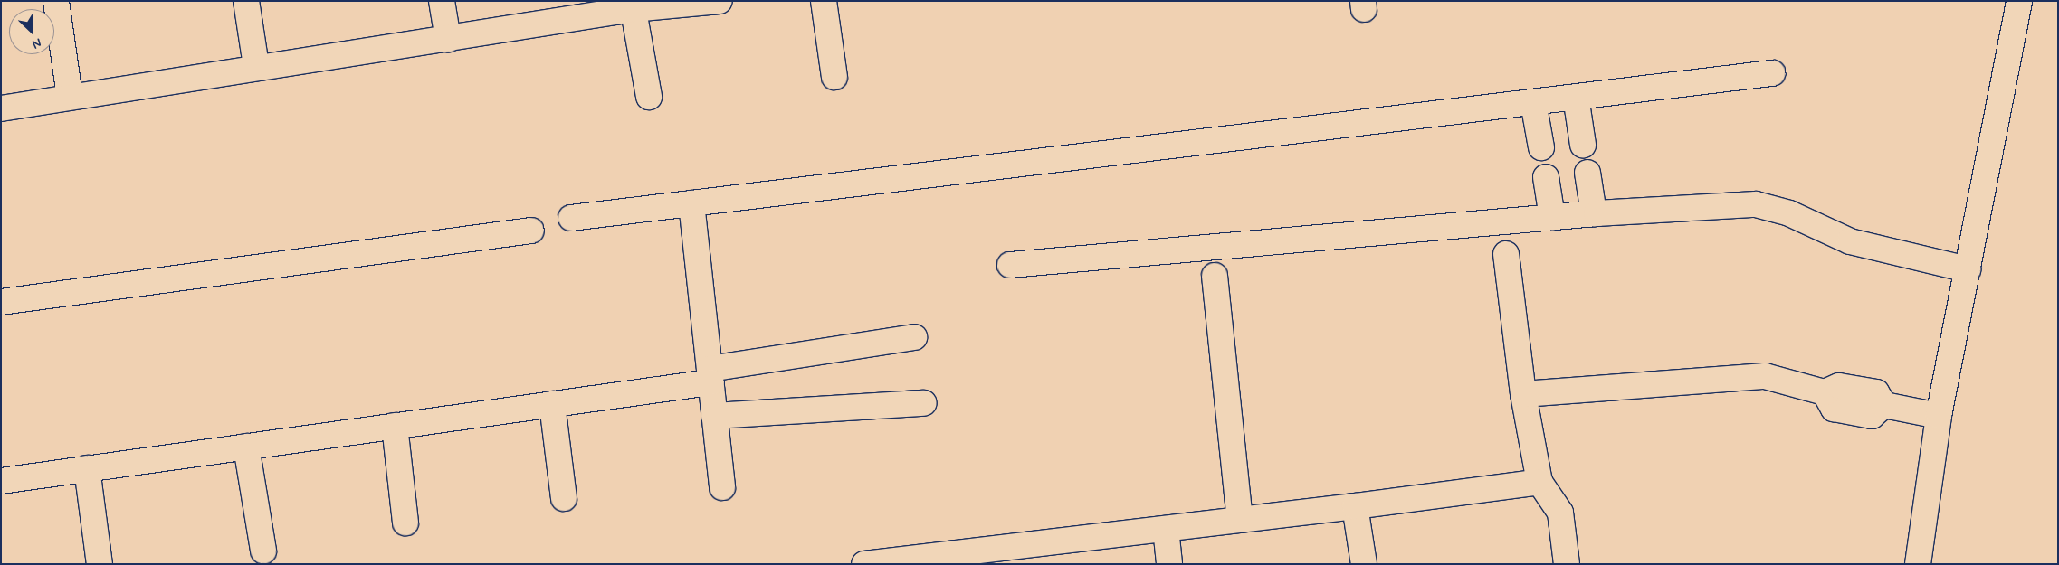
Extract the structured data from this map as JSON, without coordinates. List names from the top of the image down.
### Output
{
  "north": "bottom right"
}
